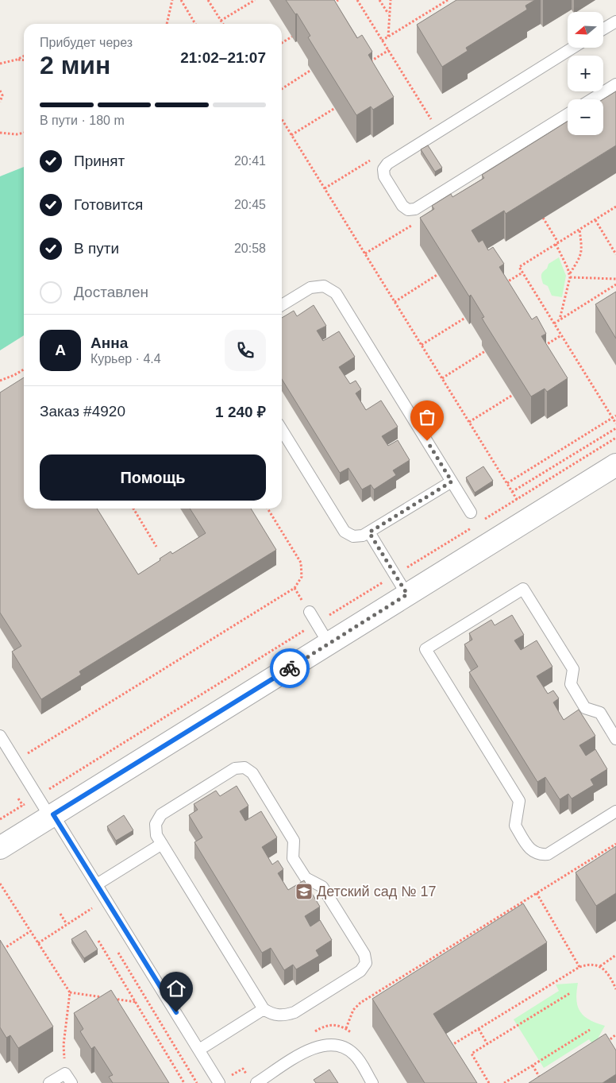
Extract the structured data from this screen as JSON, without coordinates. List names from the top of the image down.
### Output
{
  "places": {
    "school or university": ["Детский сад № 17"]
  },
  "north": "left",
  "page": {
    "map_buttons": ["+", "−"],
    "heading": ["2 мин", "Прибудет через", "21:02–21:07"],
    "panel": [
      "Анна",
      "Курьер · 4.4",
      "Заказ #4920",
      "1 240 ₽"
    ],
    "bar": "В пути · 180 m",
    "list": [
      ["Принят", "20:41"],
      ["Готовится", "20:45"],
      ["В пути", "20:58"],
      "Доставлен"
    ],
    "round": "А",
    "buttons": "Помощь"
  }
}
